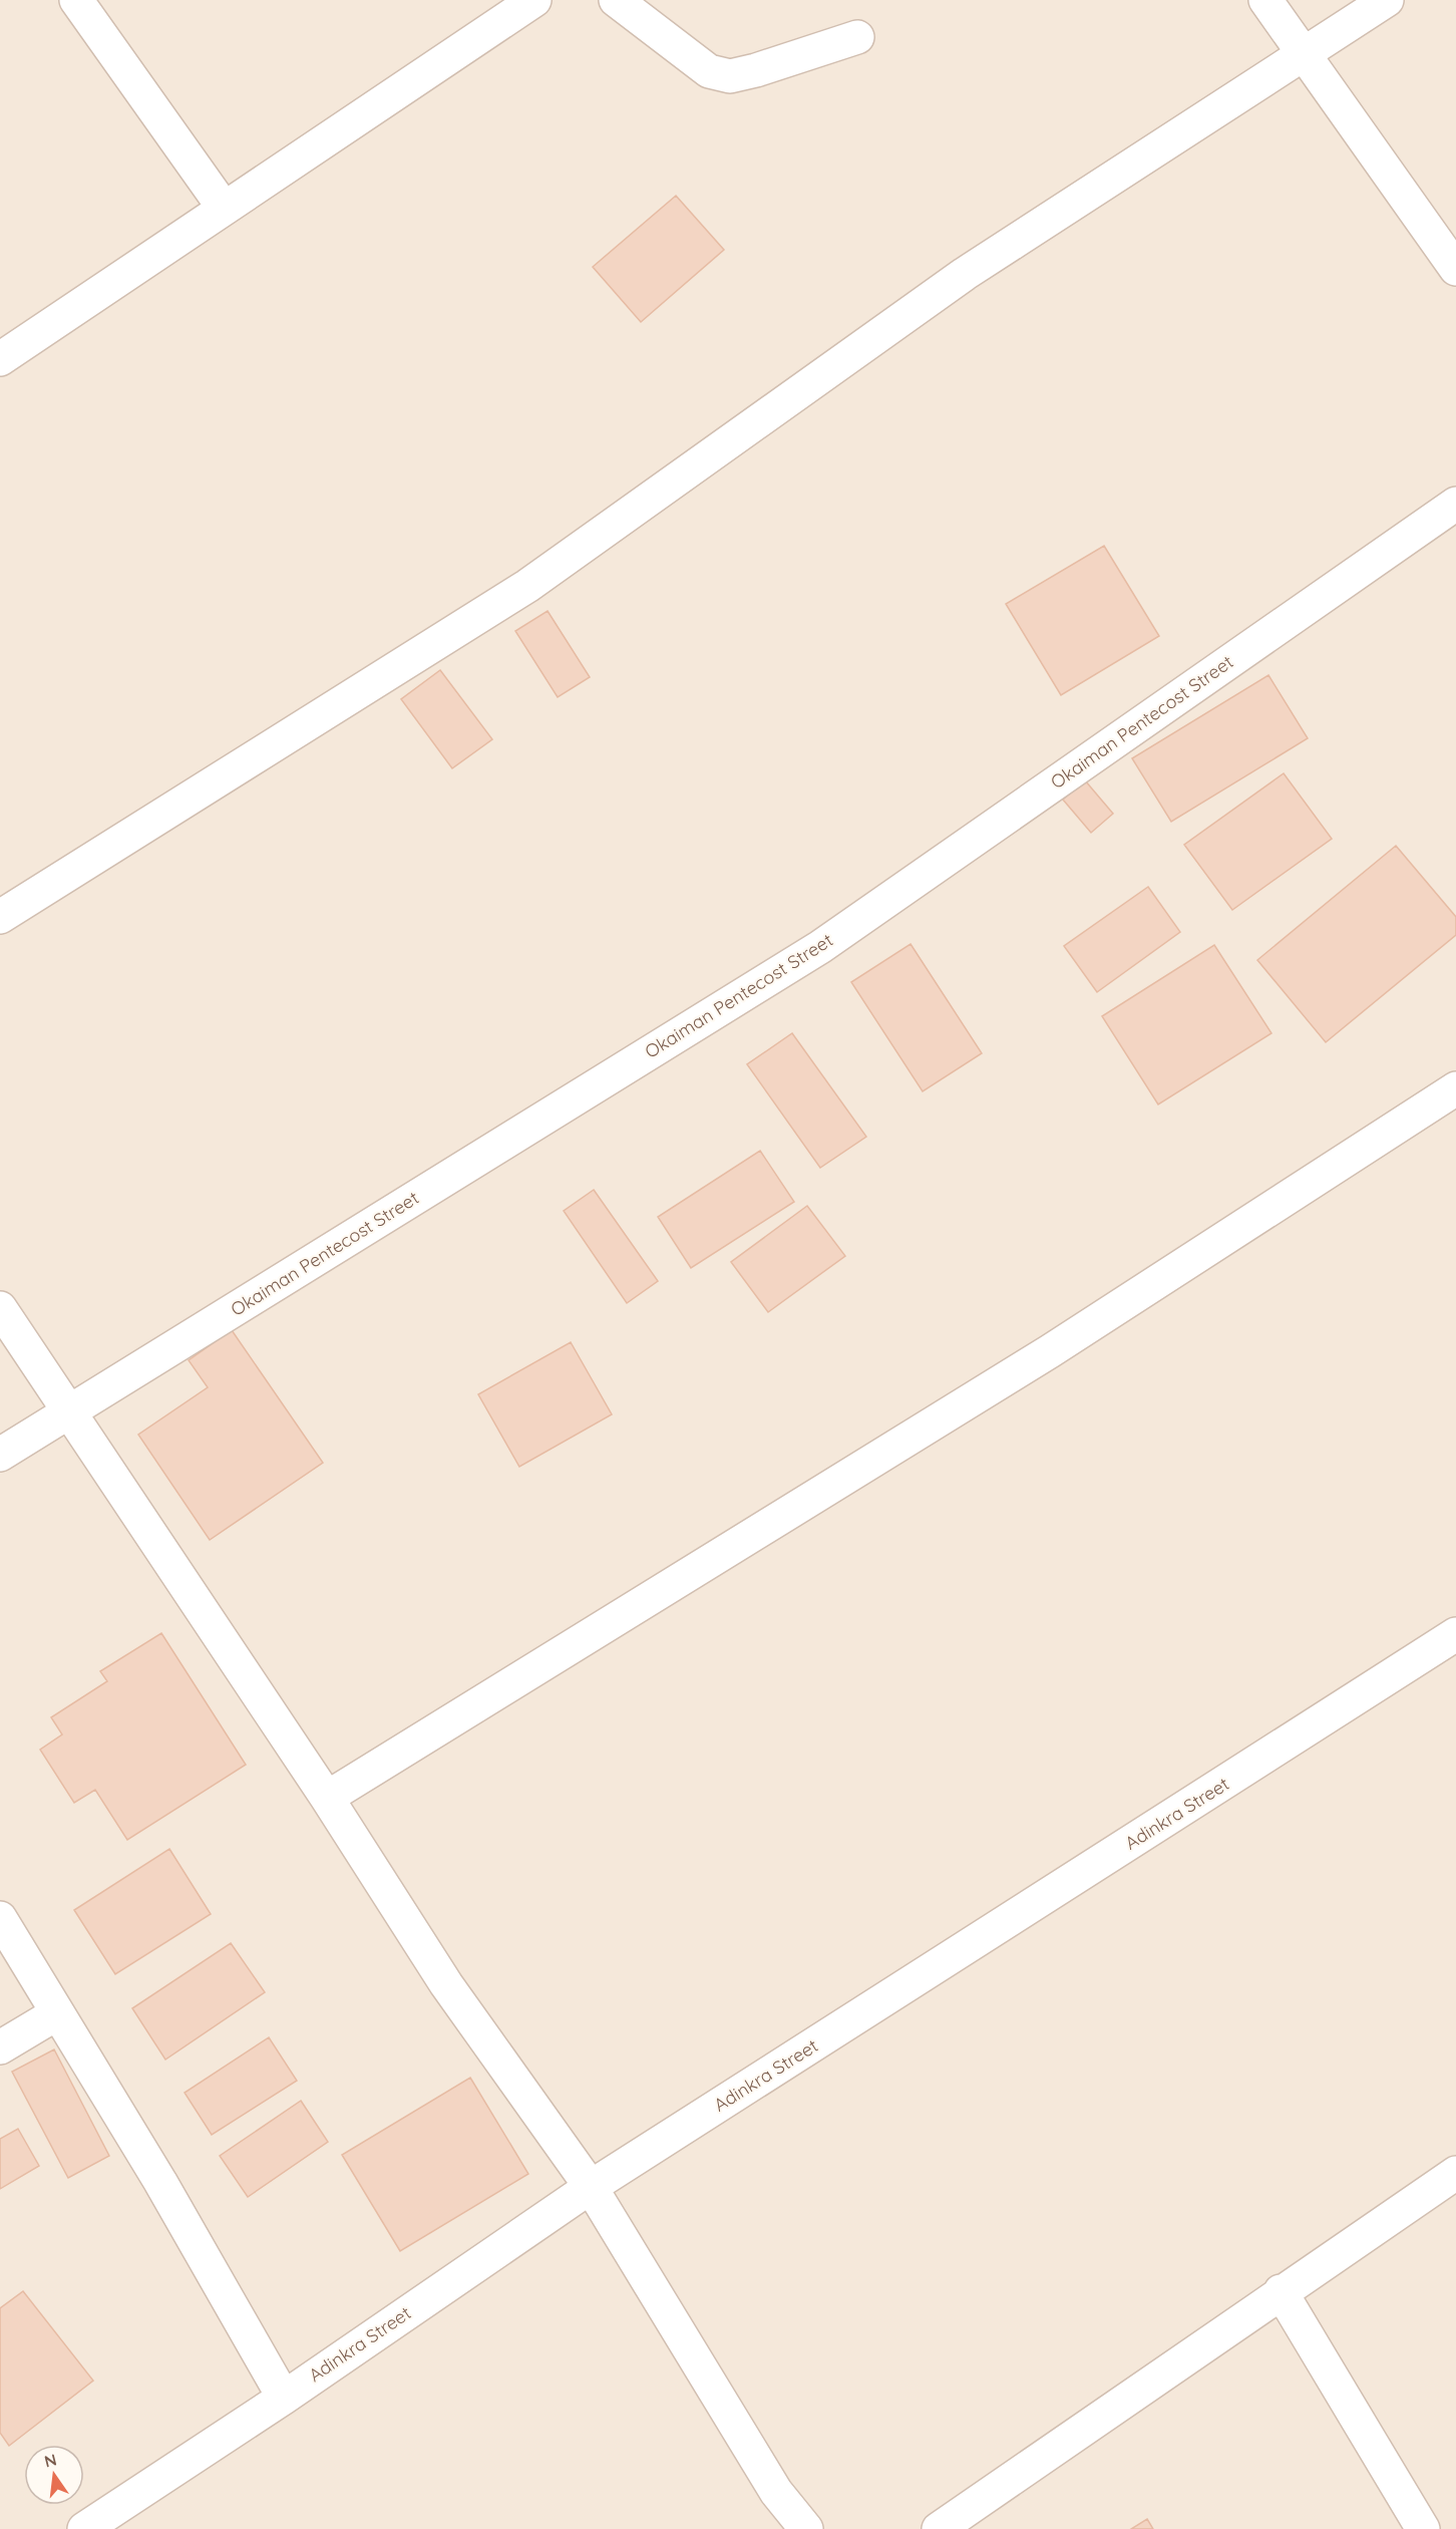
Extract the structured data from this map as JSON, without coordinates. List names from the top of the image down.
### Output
{
  "streets": {
    "street": ["Okaiman Pentecost Street", "Adinkra Street"]
  },
  "north": "top"
}
